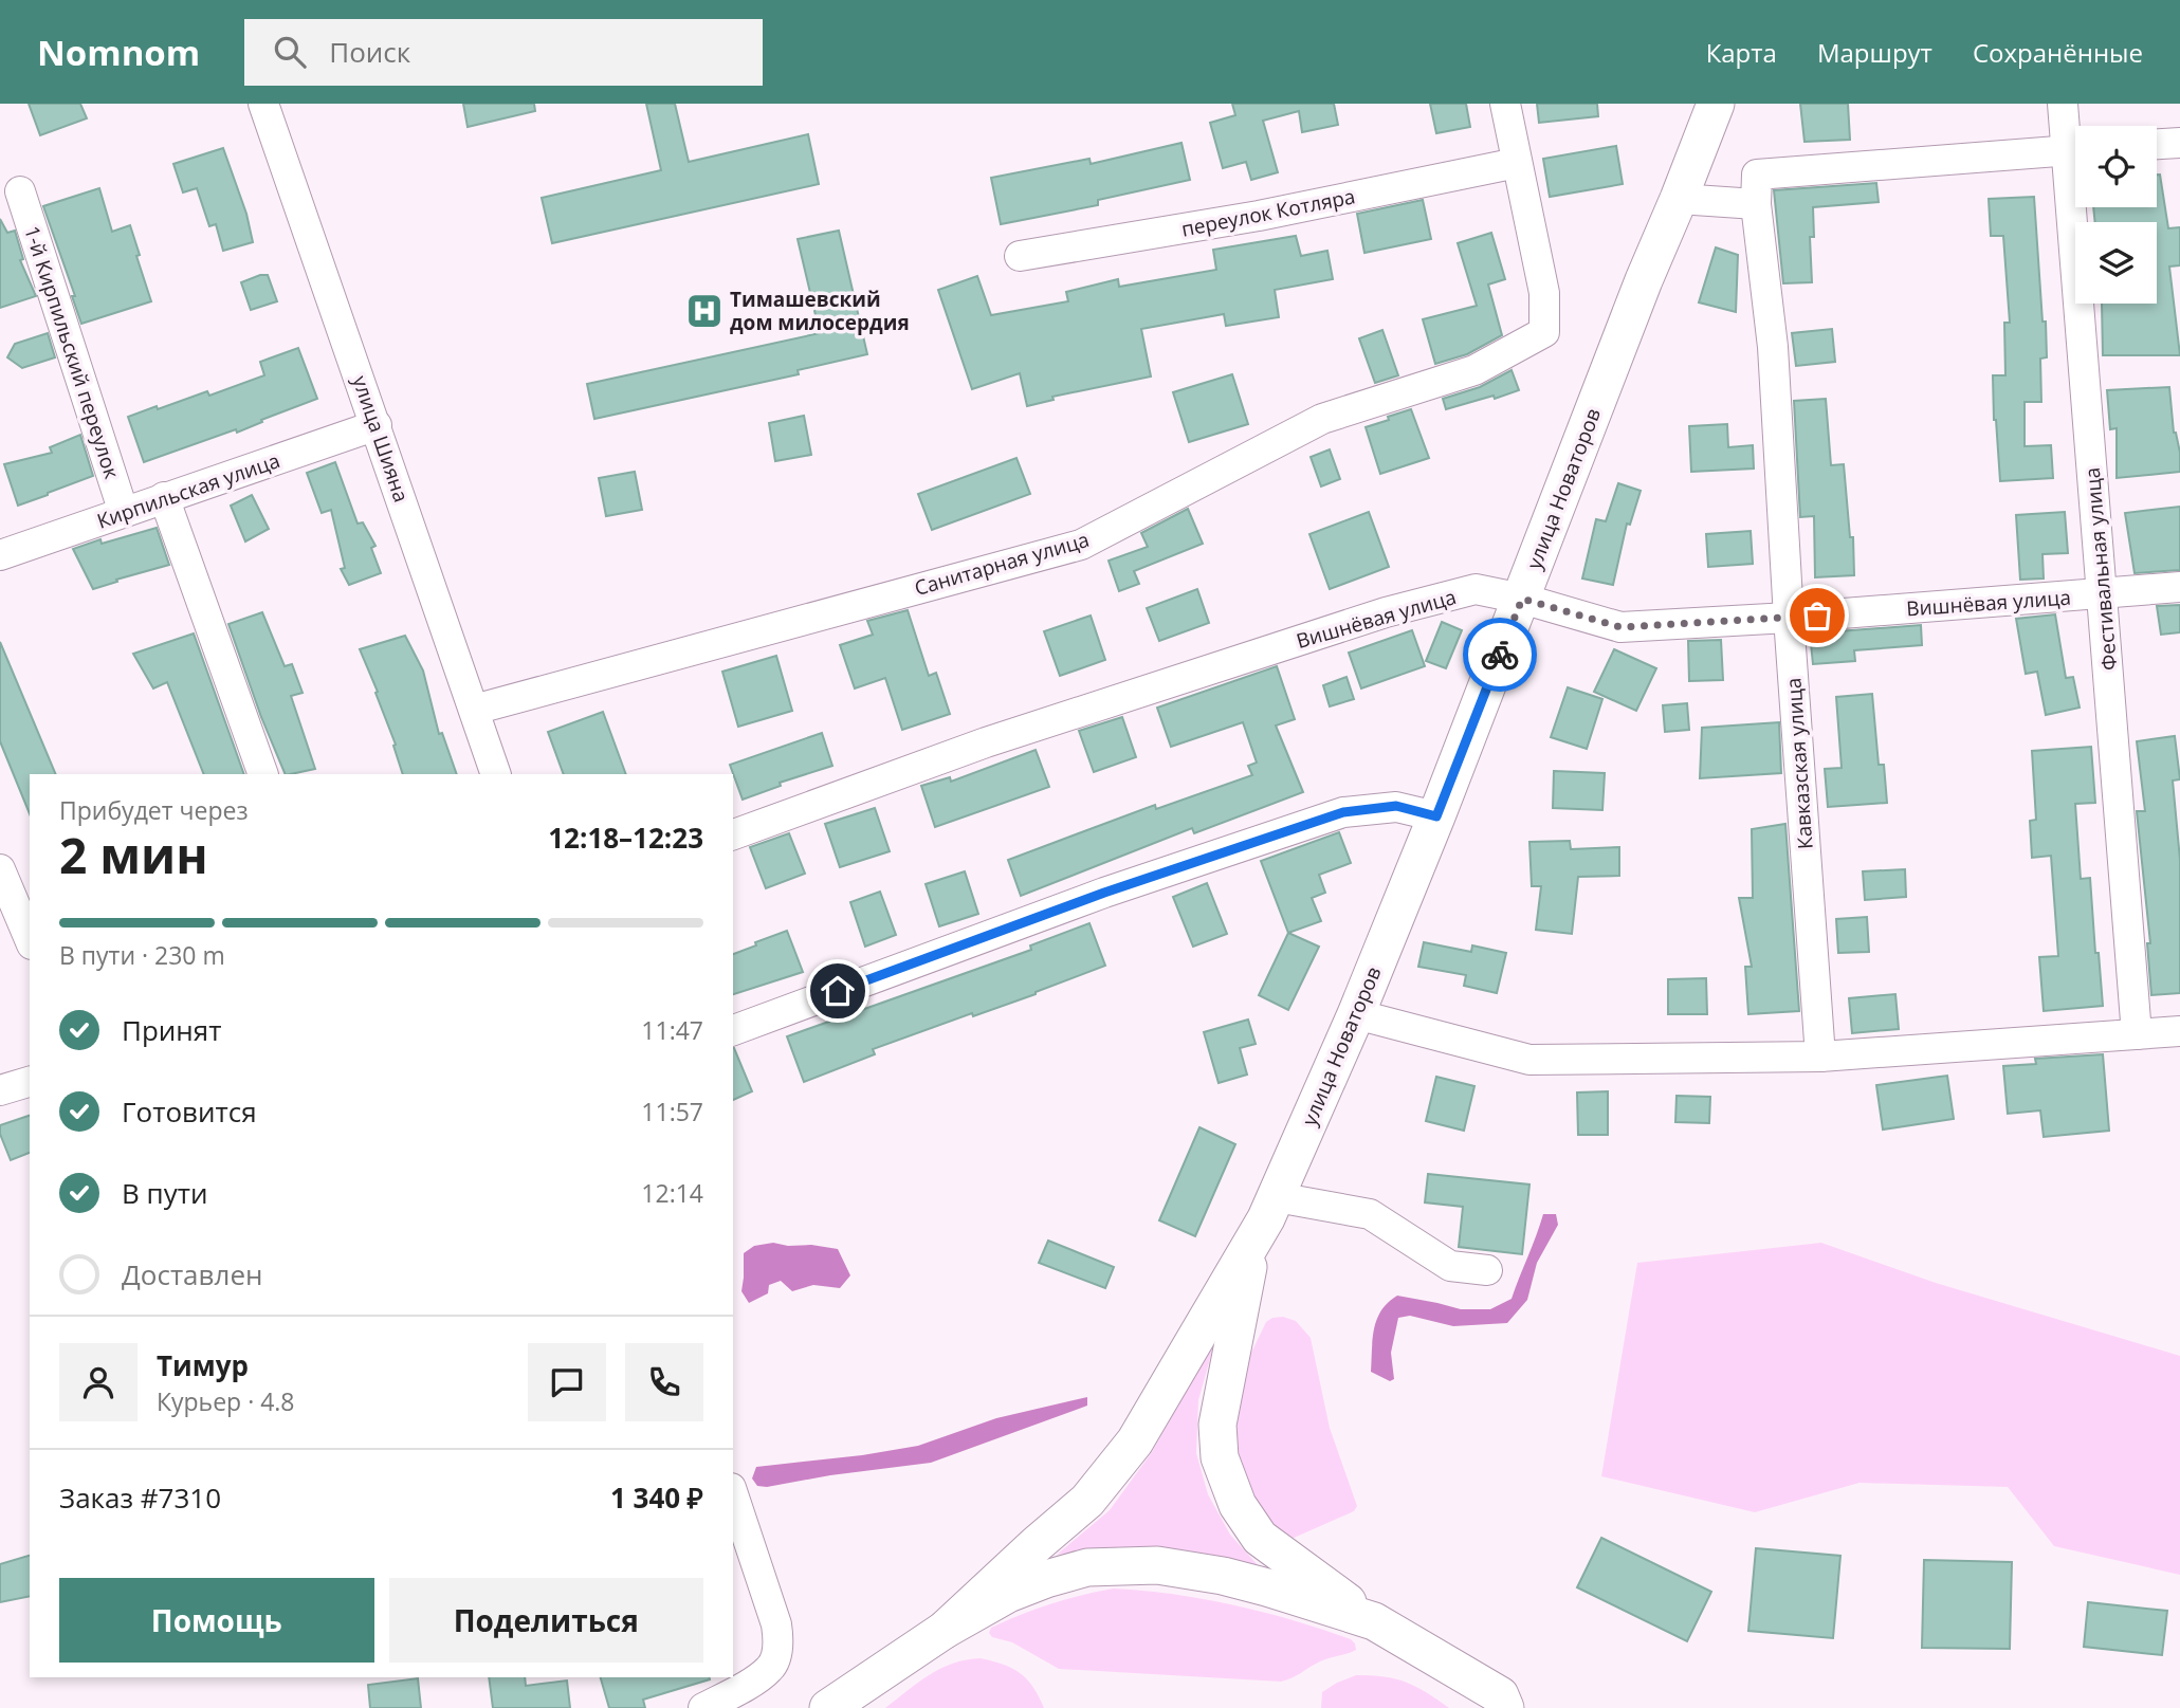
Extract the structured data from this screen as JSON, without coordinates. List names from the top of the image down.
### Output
{
  "streets": {
    "main road": ["улица Новаторов"],
    "street": [
      "переулок Котляра",
      "1-й Кирпильский переулок",
      "улица Шияна",
      "Кирпильская улица",
      "Санитарная улица",
      "Фестивальная улица",
      "Вишнёвая улица",
      "Кавказская улица"
    ]
  },
  "crossings": [
    ["переулок Котляра", "Санитарная улица"],
    ["1-й Кирпильский переулок", "Кирпильская улица"],
    ["улица Шияна", "Кирпильская улица"],
    ["улица Шияна", "Санитарная улица"],
    ["улица Новаторов", "Вишнёвая улица"],
    ["Фестивальная улица", "Вишнёвая улица"],
    ["Вишнёвая улица", "Кавказская улица"]
  ],
  "places": {
    "hospital": ["Тимашевский дом милосердия"]
  },
  "page": {
    "header": "Nomnom",
    "search": "Поиск",
    "nav": ["Карта", "Маршрут", "Сохранённые"],
    "heading": ["2 мин", "Прибудет через", "12:18–12:23"],
    "panel": [
      "Тимур",
      "Курьер · 4.8",
      "Заказ #7310",
      "1 340 ₽"
    ],
    "bar": "В пути · 230 m",
    "list": [
      ["Принят", "11:47"],
      ["Готовится", "11:57"],
      ["В пути", "12:14"],
      "Доставлен"
    ],
    "buttons": ["Помощь", "Поделиться"]
  }
}
